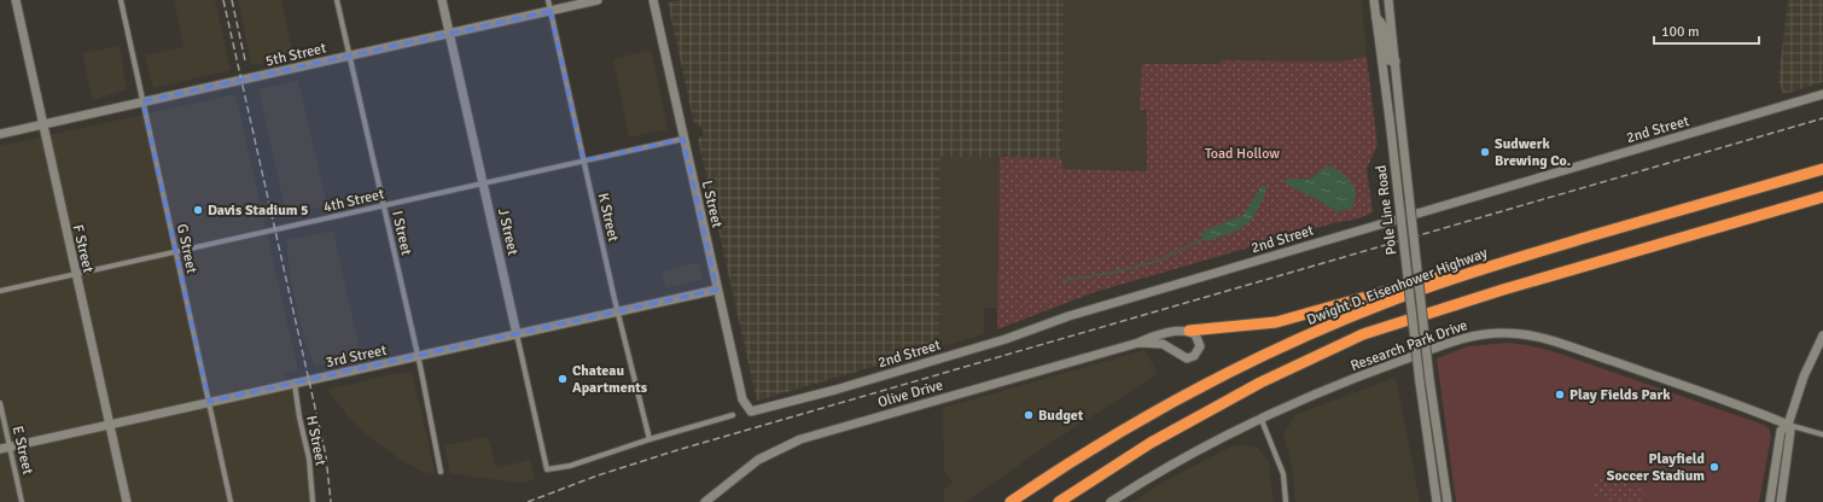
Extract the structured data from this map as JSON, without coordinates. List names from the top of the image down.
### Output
{
  "streets": {
    "highway": ["Dwight D. Eisenhower Highway"],
    "street": [
      "5th Street",
      "2nd Street",
      "4th Street",
      "L Street",
      "Pole Line Road",
      "K Street",
      "J Street",
      "I Street",
      "F Street",
      "G Street",
      "Research Park Drive",
      "3rd Street",
      "Olive Drive",
      "H Street",
      "E Street"
    ]
  },
  "crossings": [
    ["5th Street", "K Street"],
    ["5th Street", "J Street"],
    ["5th Street", "I Street"],
    ["5th Street", "F Street"],
    ["5th Street", "G Street"],
    ["2nd Street", "L Street"],
    ["4th Street", "L Street"],
    ["4th Street", "K Street"],
    ["4th Street", "J Street"],
    ["4th Street", "I Street"],
    ["4th Street", "F Street"],
    ["4th Street", "G Street"],
    ["L Street", "3rd Street"],
    ["K Street", "J Street"],
    ["K Street", "3rd Street"],
    ["J Street", "3rd Street"],
    ["I Street", "3rd Street"],
    ["F Street", "3rd Street"],
    ["G Street", "3rd Street"],
    ["3rd Street", "H Street"],
    ["3rd Street", "E Street"]
  ],
  "parks": ["Toad Hollow"],
  "places": [
    "Sudwerk Brewing Co.",
    "Davis Stadium 5",
    "Chateau Apartments",
    "Play Fields Park",
    "Budget",
    "Playfield Soccer Stadium"
  ],
  "scale_bar": "100 m"
}
